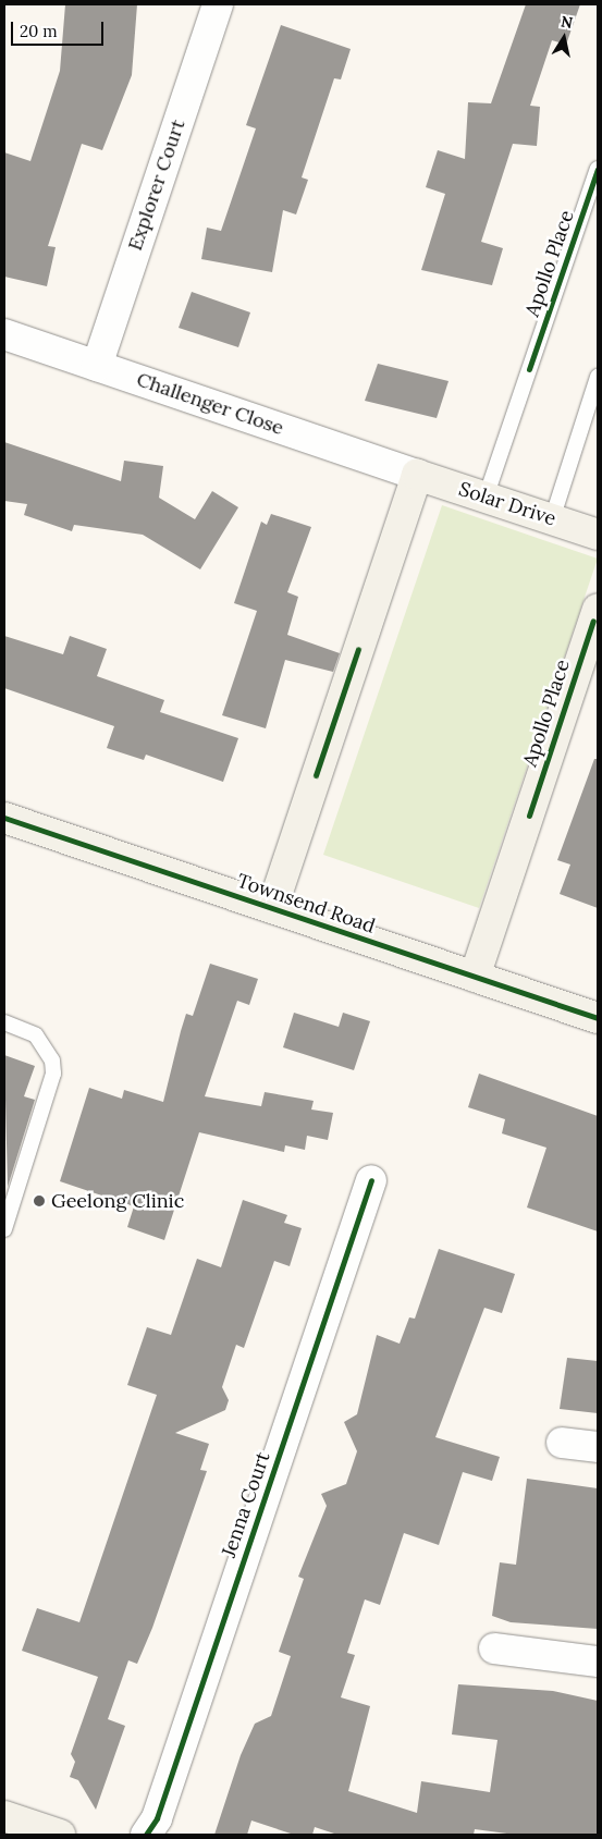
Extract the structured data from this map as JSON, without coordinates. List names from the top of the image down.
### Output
{
  "streets": {
    "street": [
      "Explorer Court",
      "Apollo Place",
      "Challenger Close",
      "Solar Drive",
      "Townsend Road",
      "Jenna Court"
    ]
  },
  "crossings": [
    ["Explorer Court", "Challenger Close"],
    ["Apollo Place", "Solar Drive"],
    ["Apollo Place", "Townsend Road"],
    ["Challenger Close", "Solar Drive"]
  ],
  "places": ["Geelong Clinic"],
  "scale_bar": "20 m",
  "north": "top"
}
